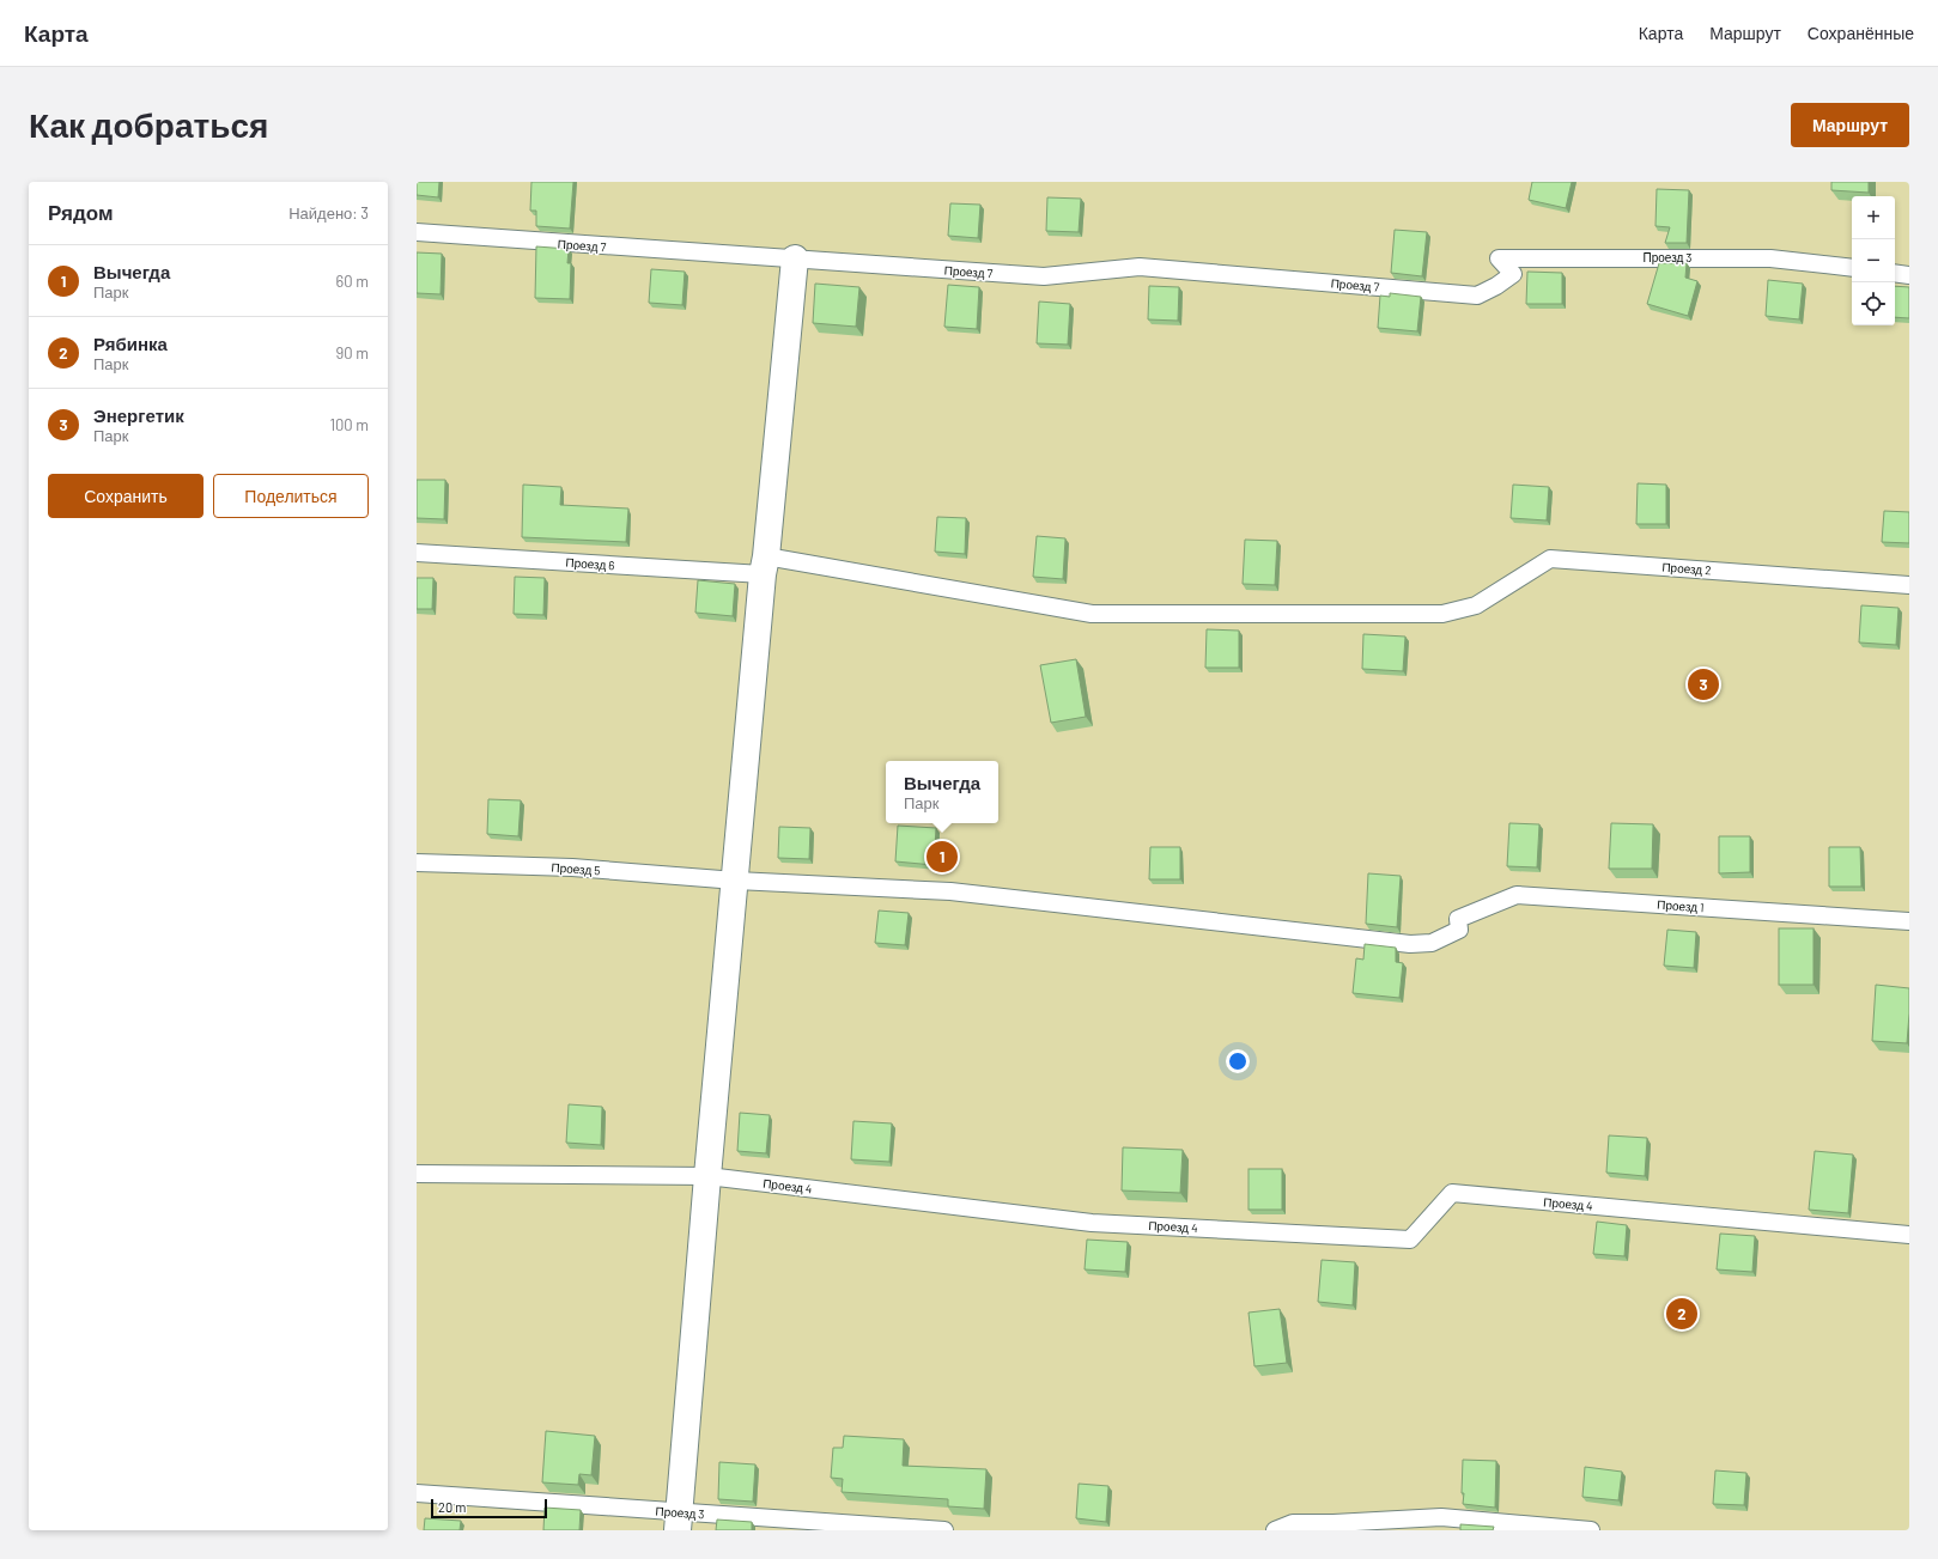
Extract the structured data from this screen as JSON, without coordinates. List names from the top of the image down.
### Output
{
  "streets": {
    "lane": [
      "Проезд 7",
      "Проезд 3",
      "Проезд 6",
      "Проезд 2",
      "Проезд 5",
      "Проезд 1",
      "Проезд 4"
    ]
  },
  "crossings": [
    ["Проезд 7", "Проезд 3"],
    ["Проезд 6", "Проезд 2"],
    ["Проезд 5", "Проезд 1"]
  ],
  "scale_bar": "20 m",
  "page": {
    "header": "Карта",
    "nav": ["Карта", "Маршрут", "Сохранённые"],
    "buttons": [
      "Маршрут",
      ["Сохранить", "Поделиться"]
    ],
    "title": "Как добраться",
    "heading": ["Рядом", "Найдено: 3"],
    "map_buttons": ["+", "−"],
    "list": [
      {
        "mark": "1",
        "name": "Вычегда",
        "note": "Парк",
        "value": "60 m"
      },
      {
        "mark": "2",
        "name": "Рябинка",
        "note": "Парк",
        "value": "90 m"
      },
      {
        "mark": "3",
        "name": "Энергетик",
        "note": "Парк",
        "value": "100 m"
      }
    ],
    "pins": ["3", "1", "2"],
    "popup": ["Вычегда", "Парк"],
    "scale": "20 m"
  }
}
